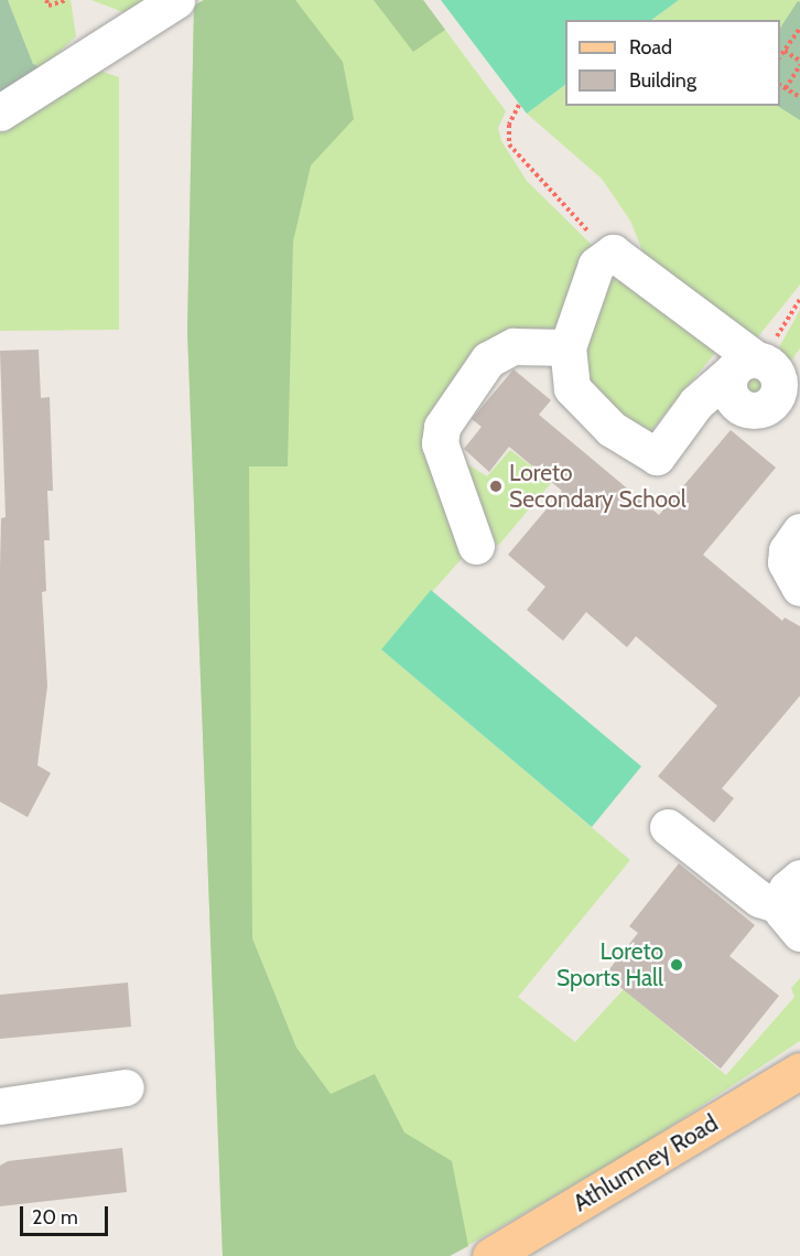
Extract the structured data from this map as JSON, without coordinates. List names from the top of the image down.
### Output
{
  "streets": {
    "main road": ["Athlumney Road"]
  },
  "places": ["Loreto Secondary School", "Loreto Sports Hall"],
  "legend": ["Road", "Building"],
  "scale_bar": "20 m"
}
